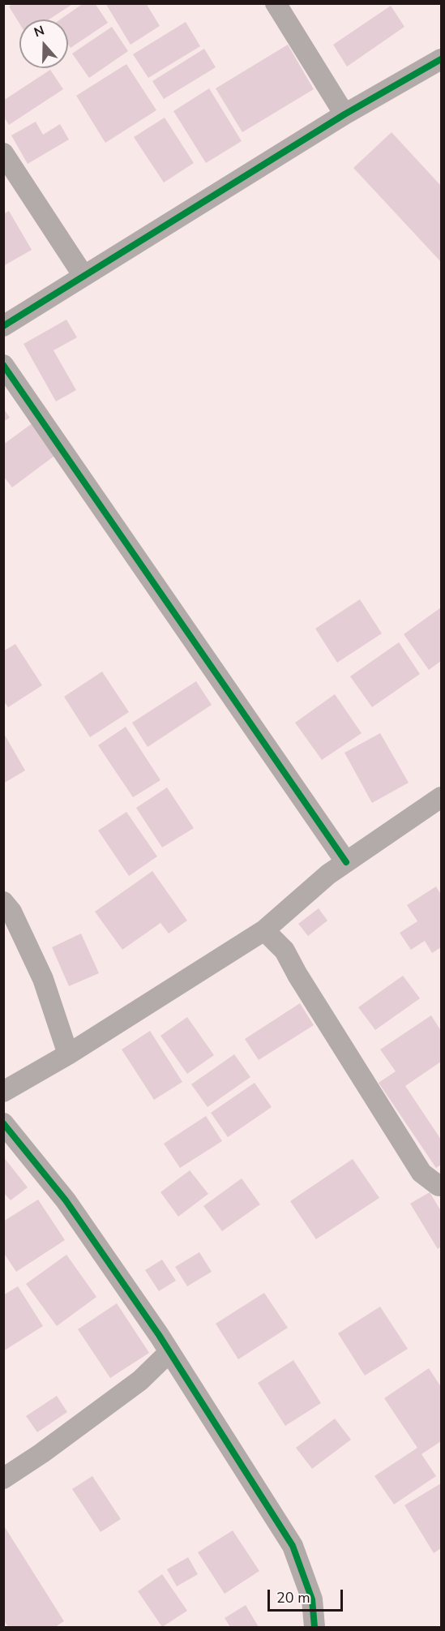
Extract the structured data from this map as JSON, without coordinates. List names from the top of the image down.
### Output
{
  "scale_bar": "20 m",
  "north": "top"
}
